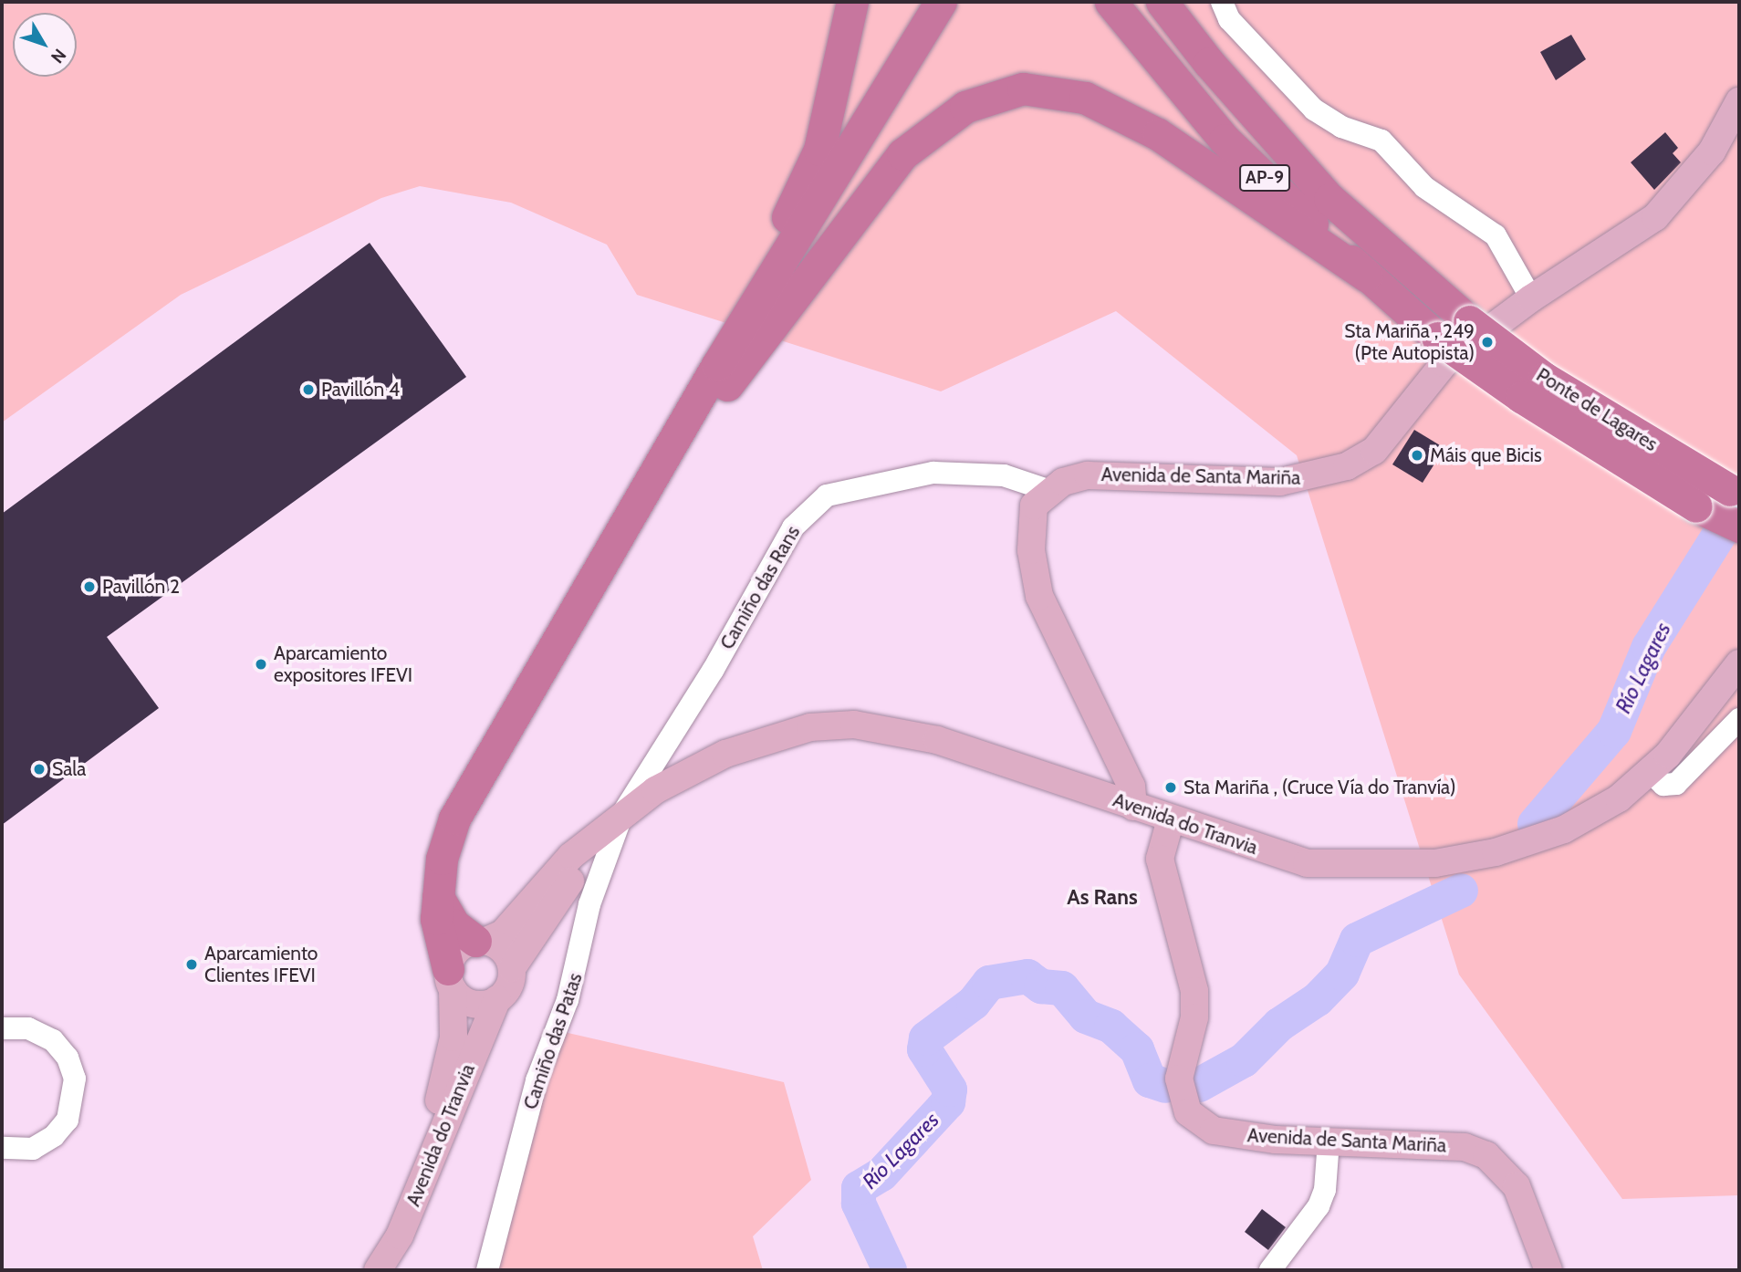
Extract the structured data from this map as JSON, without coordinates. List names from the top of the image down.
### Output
{
  "streets": {
    "highway": ["AP-9", "Ponte de Lagares"],
    "main road": ["Avenida de Santa Mariña", "Avenida do Tranvia"],
    "street": ["Camiño das Rans", "Camiño das Patas"]
  },
  "crossings": [
    ["AP-9", "Ponte de Lagares"],
    ["Avenida de Santa Mariña", "Camiño das Rans"],
    ["Avenida de Santa Mariña", "Avenida do Tranvia"],
    ["Camiño das Rans", "Avenida do Tranvia"],
    ["Camiño das Rans", "Camiño das Patas"],
    ["Avenida do Tranvia", "Camiño das Patas"]
  ],
  "districts": ["As Rans"],
  "water": ["Río Lagares"],
  "places": [
    "Sta Mariña , 249 (Pte Autopista)",
    "Pavillón 4",
    "Máis que Bicis",
    "Pavillón 2",
    "Aparcamiento expositores IFEVI",
    "Sala",
    "Sta Mariña , (Cruce Vía do Tranvía)",
    "Aparcamiento Clientes IFEVI"
  ],
  "north": "bottom right"
}
